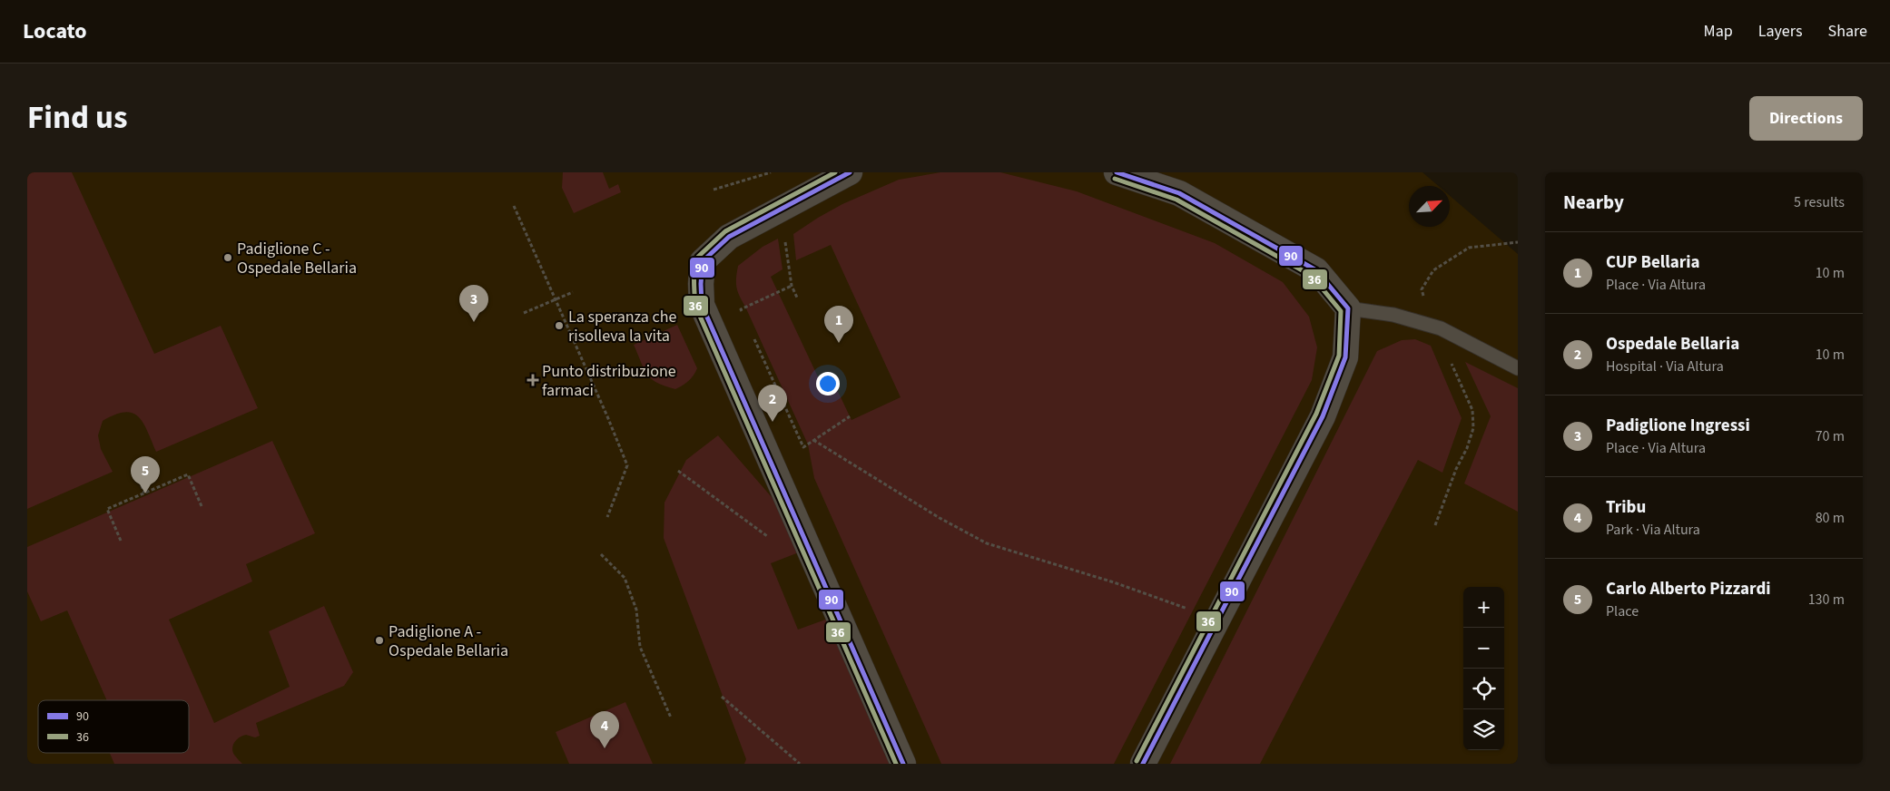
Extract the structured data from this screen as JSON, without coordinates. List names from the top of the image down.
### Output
{
  "places": {
    "other": ["Padiglione C - Ospedale Bellaria", "La speranza che risolleva la vita", "Padiglione A - Ospedale Bellaria"],
    "health": ["Punto distribuzione farmaci"]
  },
  "lines": ["transit line 90", "transit line 36"],
  "legend": ["90", "36"],
  "north": "top right",
  "page": {
    "header": "Locato",
    "nav": ["Map", "Layers", "Share"],
    "title": "Find us",
    "buttons": "Directions",
    "heading": ["Nearby", "5 results"],
    "list": [
      {
        "mark": "1",
        "name": "CUP Bellaria",
        "note": "Place · Via Altura",
        "value": "10 m"
      },
      {
        "mark": "2",
        "name": "Ospedale Bellaria",
        "note": "Hospital · Via Altura",
        "value": "10 m"
      },
      {
        "mark": "3",
        "name": "Padiglione Ingressi",
        "note": "Place · Via Altura",
        "value": "70 m"
      },
      {
        "mark": "4",
        "name": "Tribu",
        "note": "Park · Via Altura",
        "value": "80 m"
      },
      {
        "mark": "5",
        "name": "Carlo Alberto Pizzardi",
        "note": "Place",
        "value": "130 m"
      }
    ],
    "pins": [
      "3",
      "1",
      "2",
      "5",
      "4"
    ],
    "map_buttons": ["+", "−"]
  }
}
